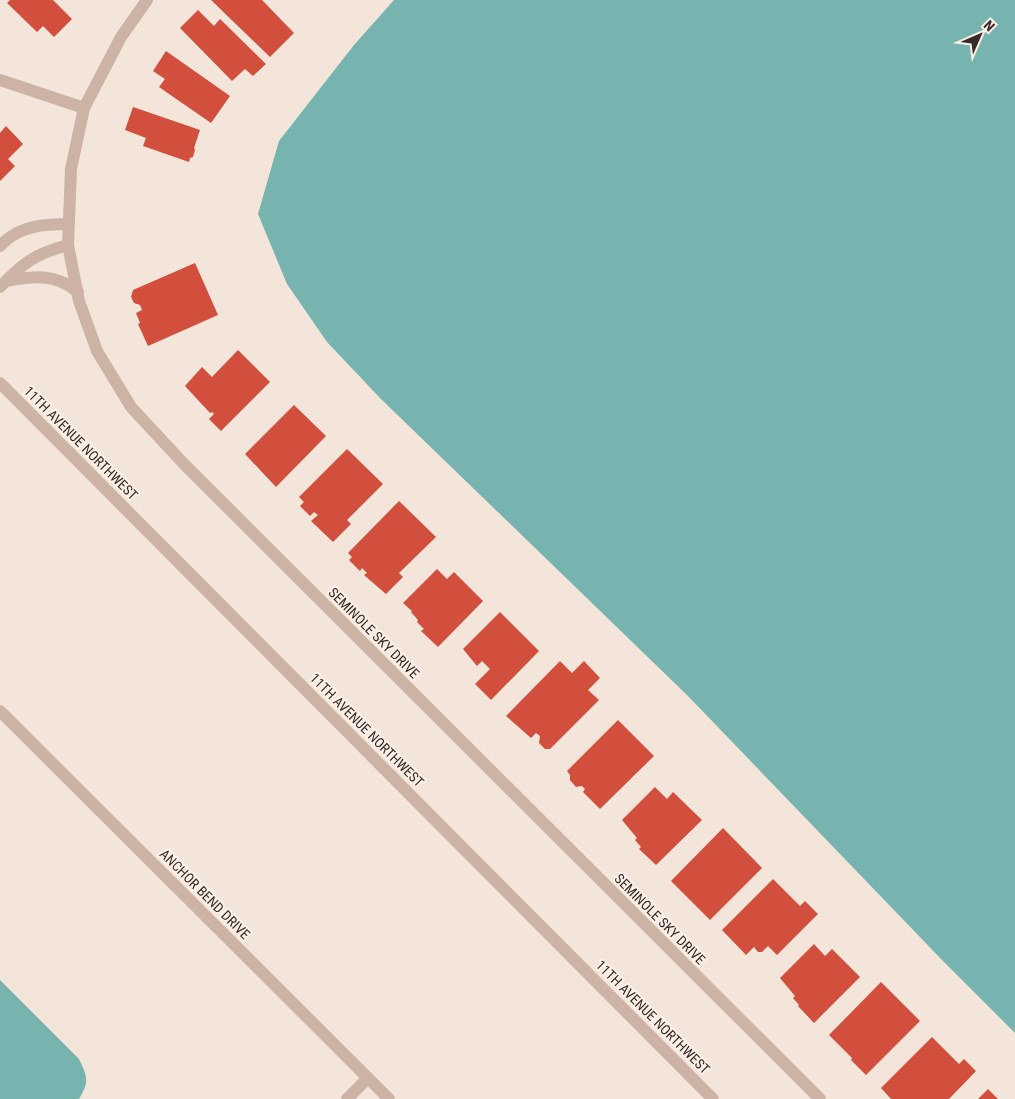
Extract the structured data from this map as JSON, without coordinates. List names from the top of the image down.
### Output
{
  "streets": {
    "street": ["11TH AVENUE NORTHWEST", "SEMINOLE SKY DRIVE", "ANCHOR BEND DRIVE"]
  },
  "north": "top right"
}
